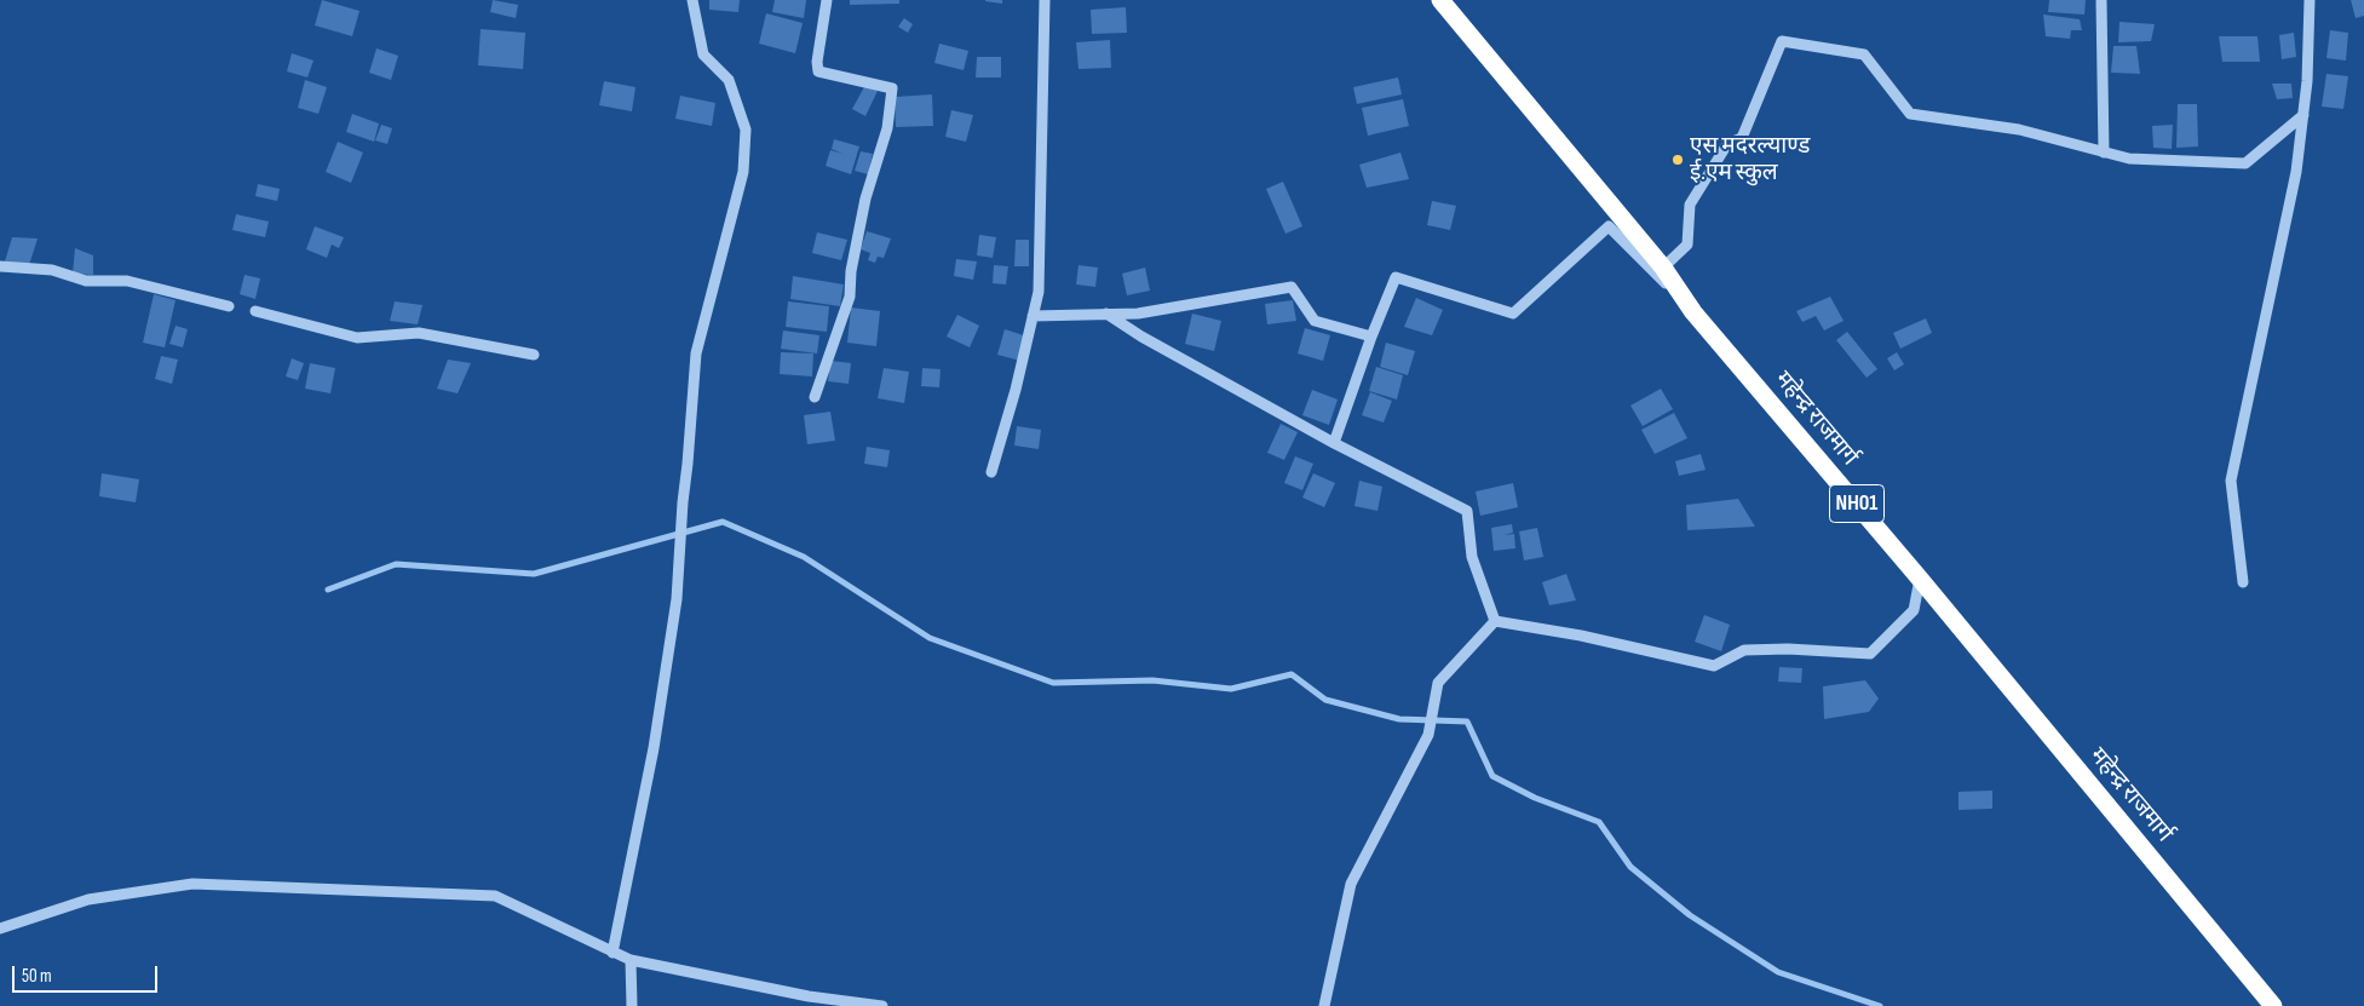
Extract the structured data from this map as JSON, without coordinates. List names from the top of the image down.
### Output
{
  "streets": {
    "highway": ["महेन्द्र राजमार्ग", "NH01"]
  },
  "places": ["एस मदरल्याण्ड ई.एम स्कुल"],
  "scale_bar": "50 m"
}
